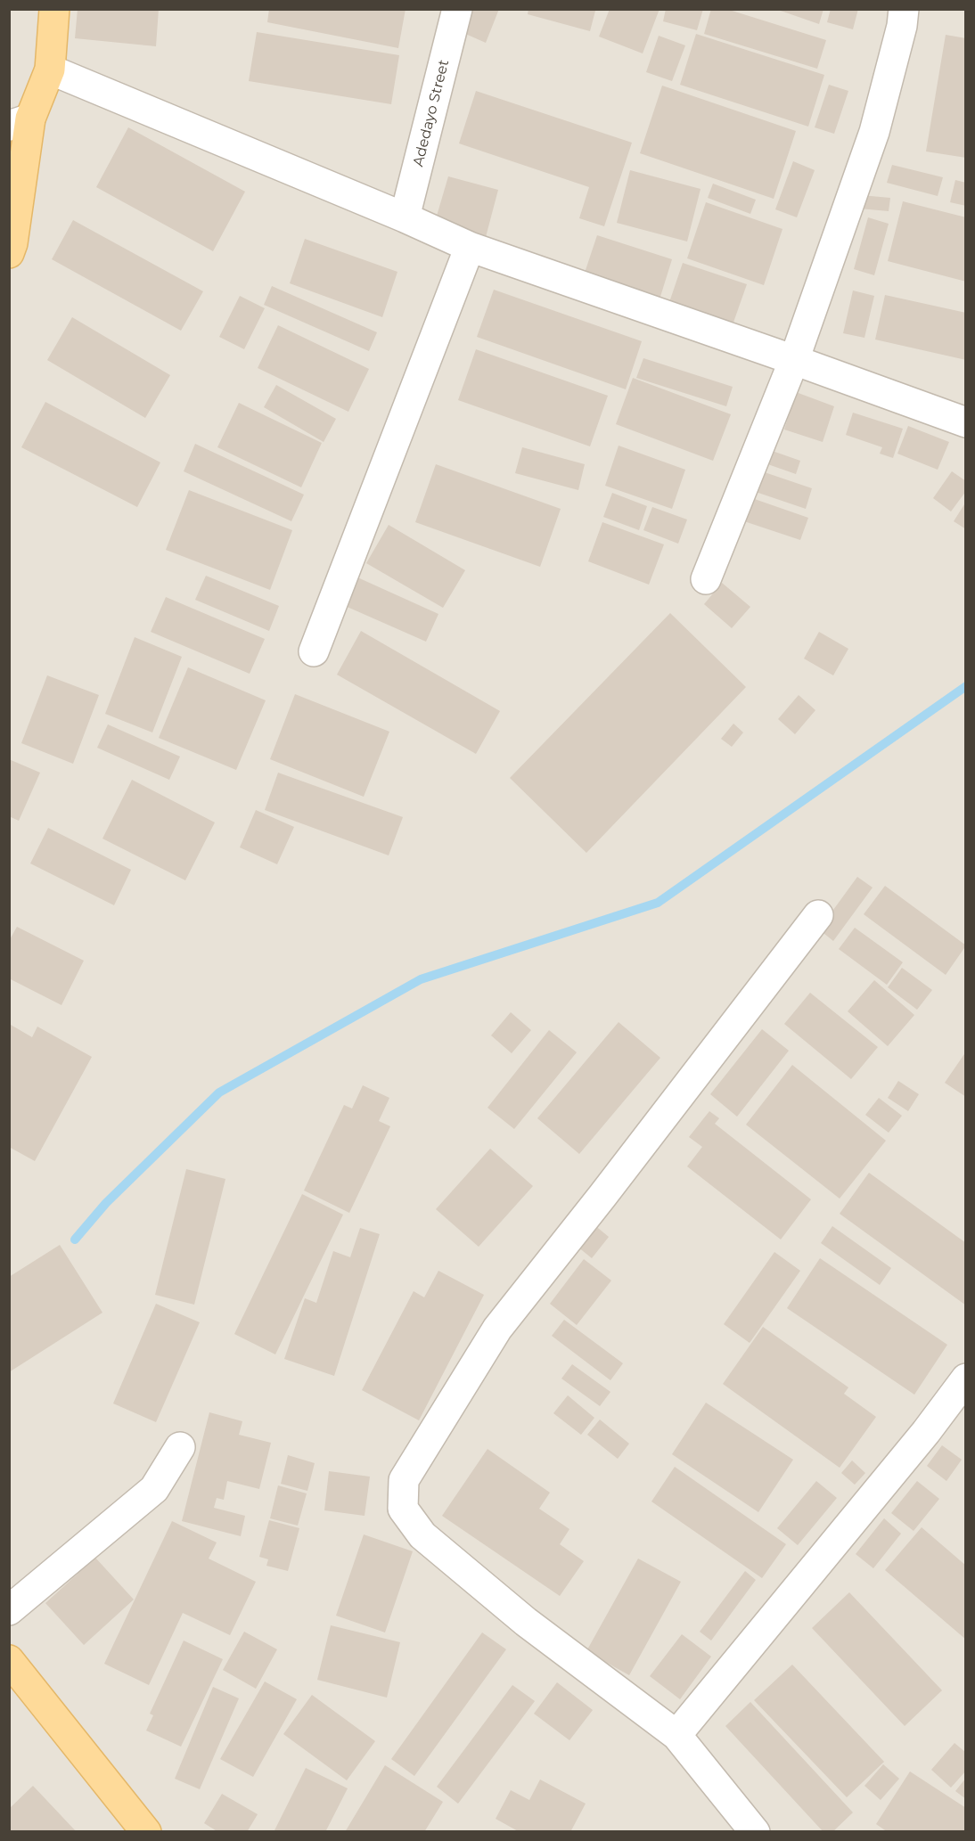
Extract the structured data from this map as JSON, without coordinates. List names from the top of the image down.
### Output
{
  "streets": {
    "street": ["Adedayo Street"]
  }
}
